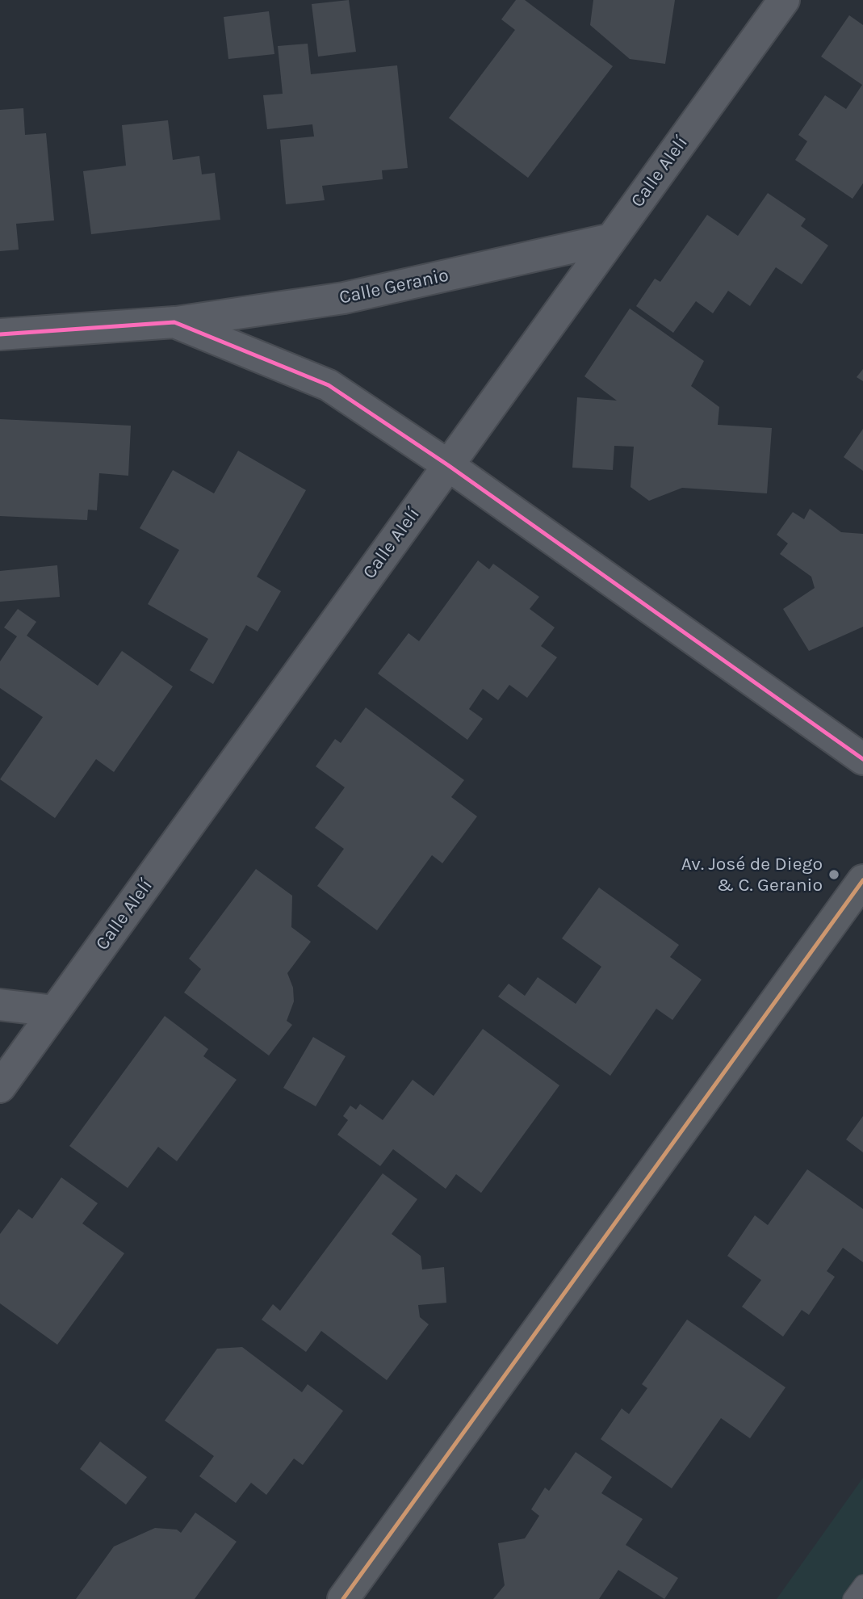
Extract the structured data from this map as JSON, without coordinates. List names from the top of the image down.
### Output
{
  "streets": {
    "street": ["Calle Alelí", "Calle Geranio"]
  },
  "crossings": [
    ["Calle Alelí", "Calle Geranio"]
  ],
  "places": ["Av. José de Diego & C. Geranio"]
}
